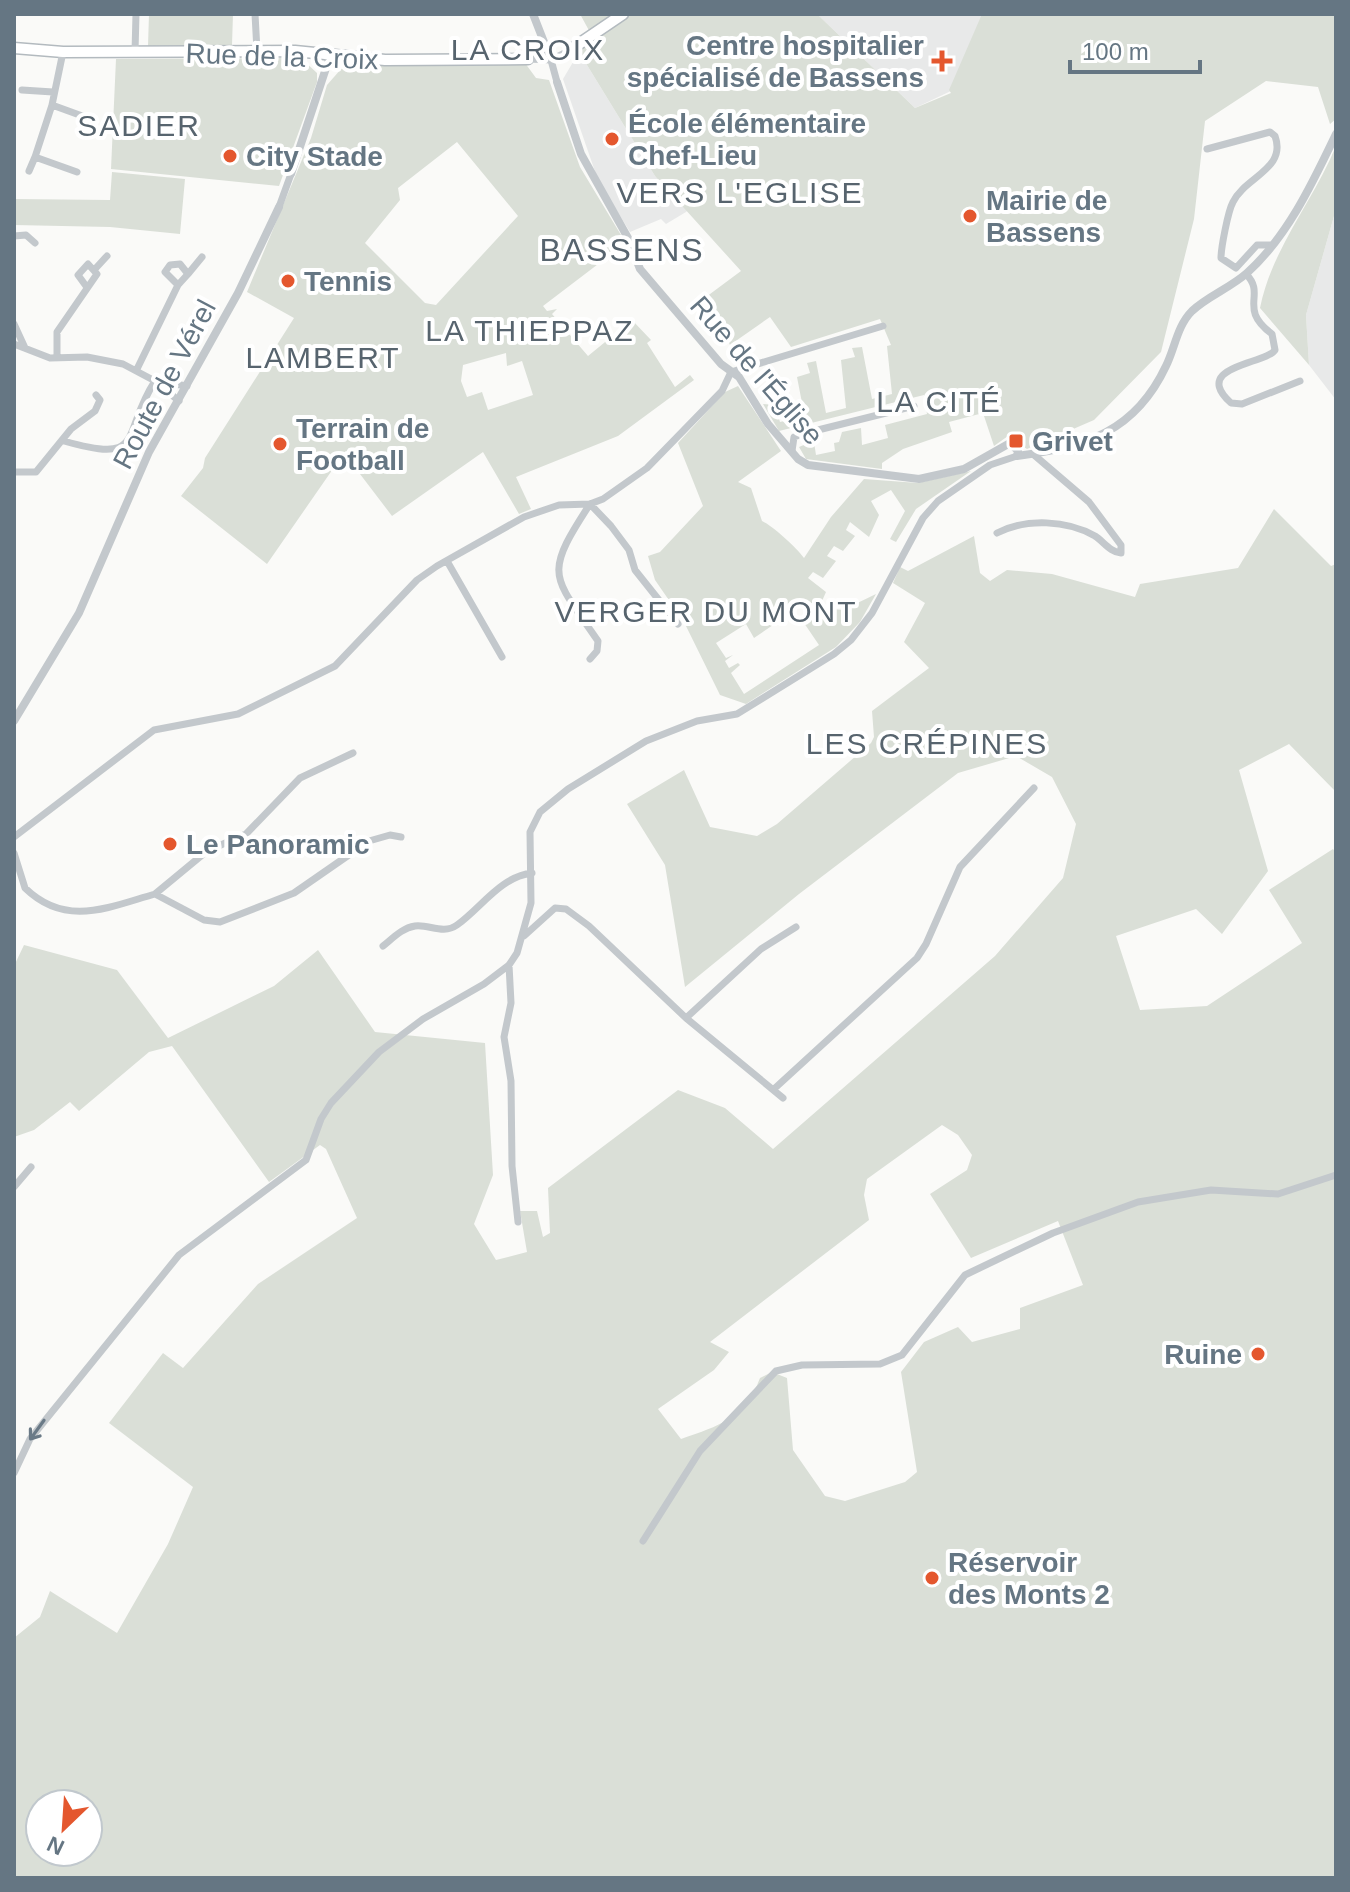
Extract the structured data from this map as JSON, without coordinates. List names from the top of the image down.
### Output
{
  "streets": {
    "main road": ["Rue de la Croix"],
    "street": ["Rue de l'Église", "Route de Vérel"]
  },
  "crossings": [
    ["Rue de la Croix", "Rue de l'Église"],
    ["Rue de la Croix", "Route de Vérel"]
  ],
  "districts": [
    "LA CROIX",
    "SADIER",
    "VERS L'EGLISE",
    "BASSENS",
    "LA THIEPPAZ",
    "LAMBERT",
    "LA CITÉ",
    "VERGER DU MONT",
    "LES CRÉPINES"
  ],
  "places": {
    "health": ["Centre hospitalier spécialisé de Bassens"],
    "other": [
      "École élémentaire Chef-Lieu",
      "City Stade",
      "Mairie de Bassens",
      "Tennis",
      "Terrain de Football",
      "Le Panoramic",
      "Ruine",
      "Réservoir des Monts 2"
    ],
    "transit": ["Grivet"]
  },
  "scale_bar": "100 m",
  "north": "bottom left"
}
